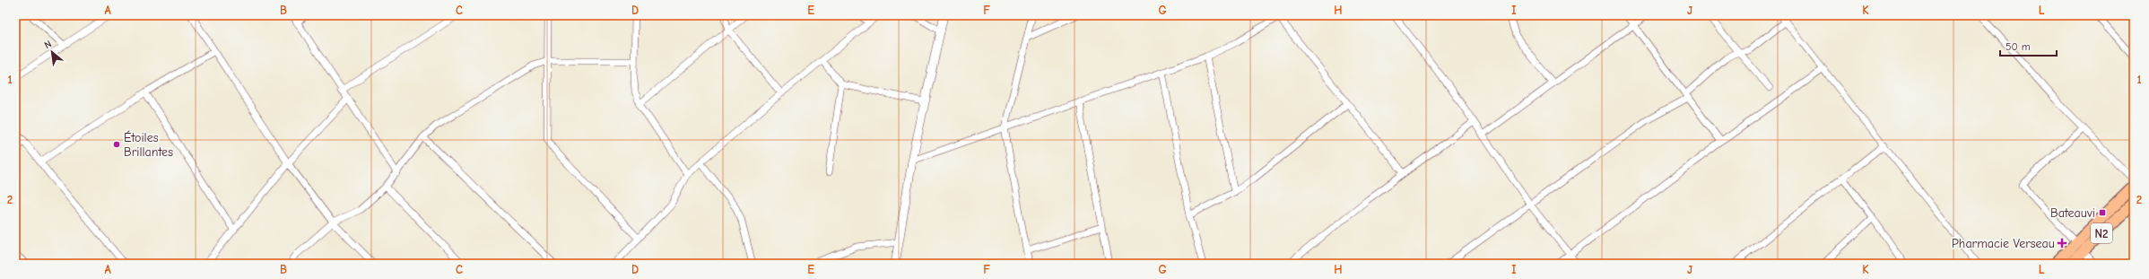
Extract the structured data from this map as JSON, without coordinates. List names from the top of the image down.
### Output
{
  "streets": {
    "highway": ["N2"]
  },
  "places": {
    "other": ["Étoiles Brillantes"],
    "transit": ["Bateauvi"],
    "health": ["Pharmacie Verseau"]
  },
  "scale_bar": "50 m",
  "north": "top left",
  "grid": {
    "columns": [
      "A",
      "B",
      "C",
      "D",
      "E",
      "F",
      "G",
      "H",
      "I",
      "J",
      "K",
      "L"
    ],
    "rows": ["1", "2"]
  }
}
